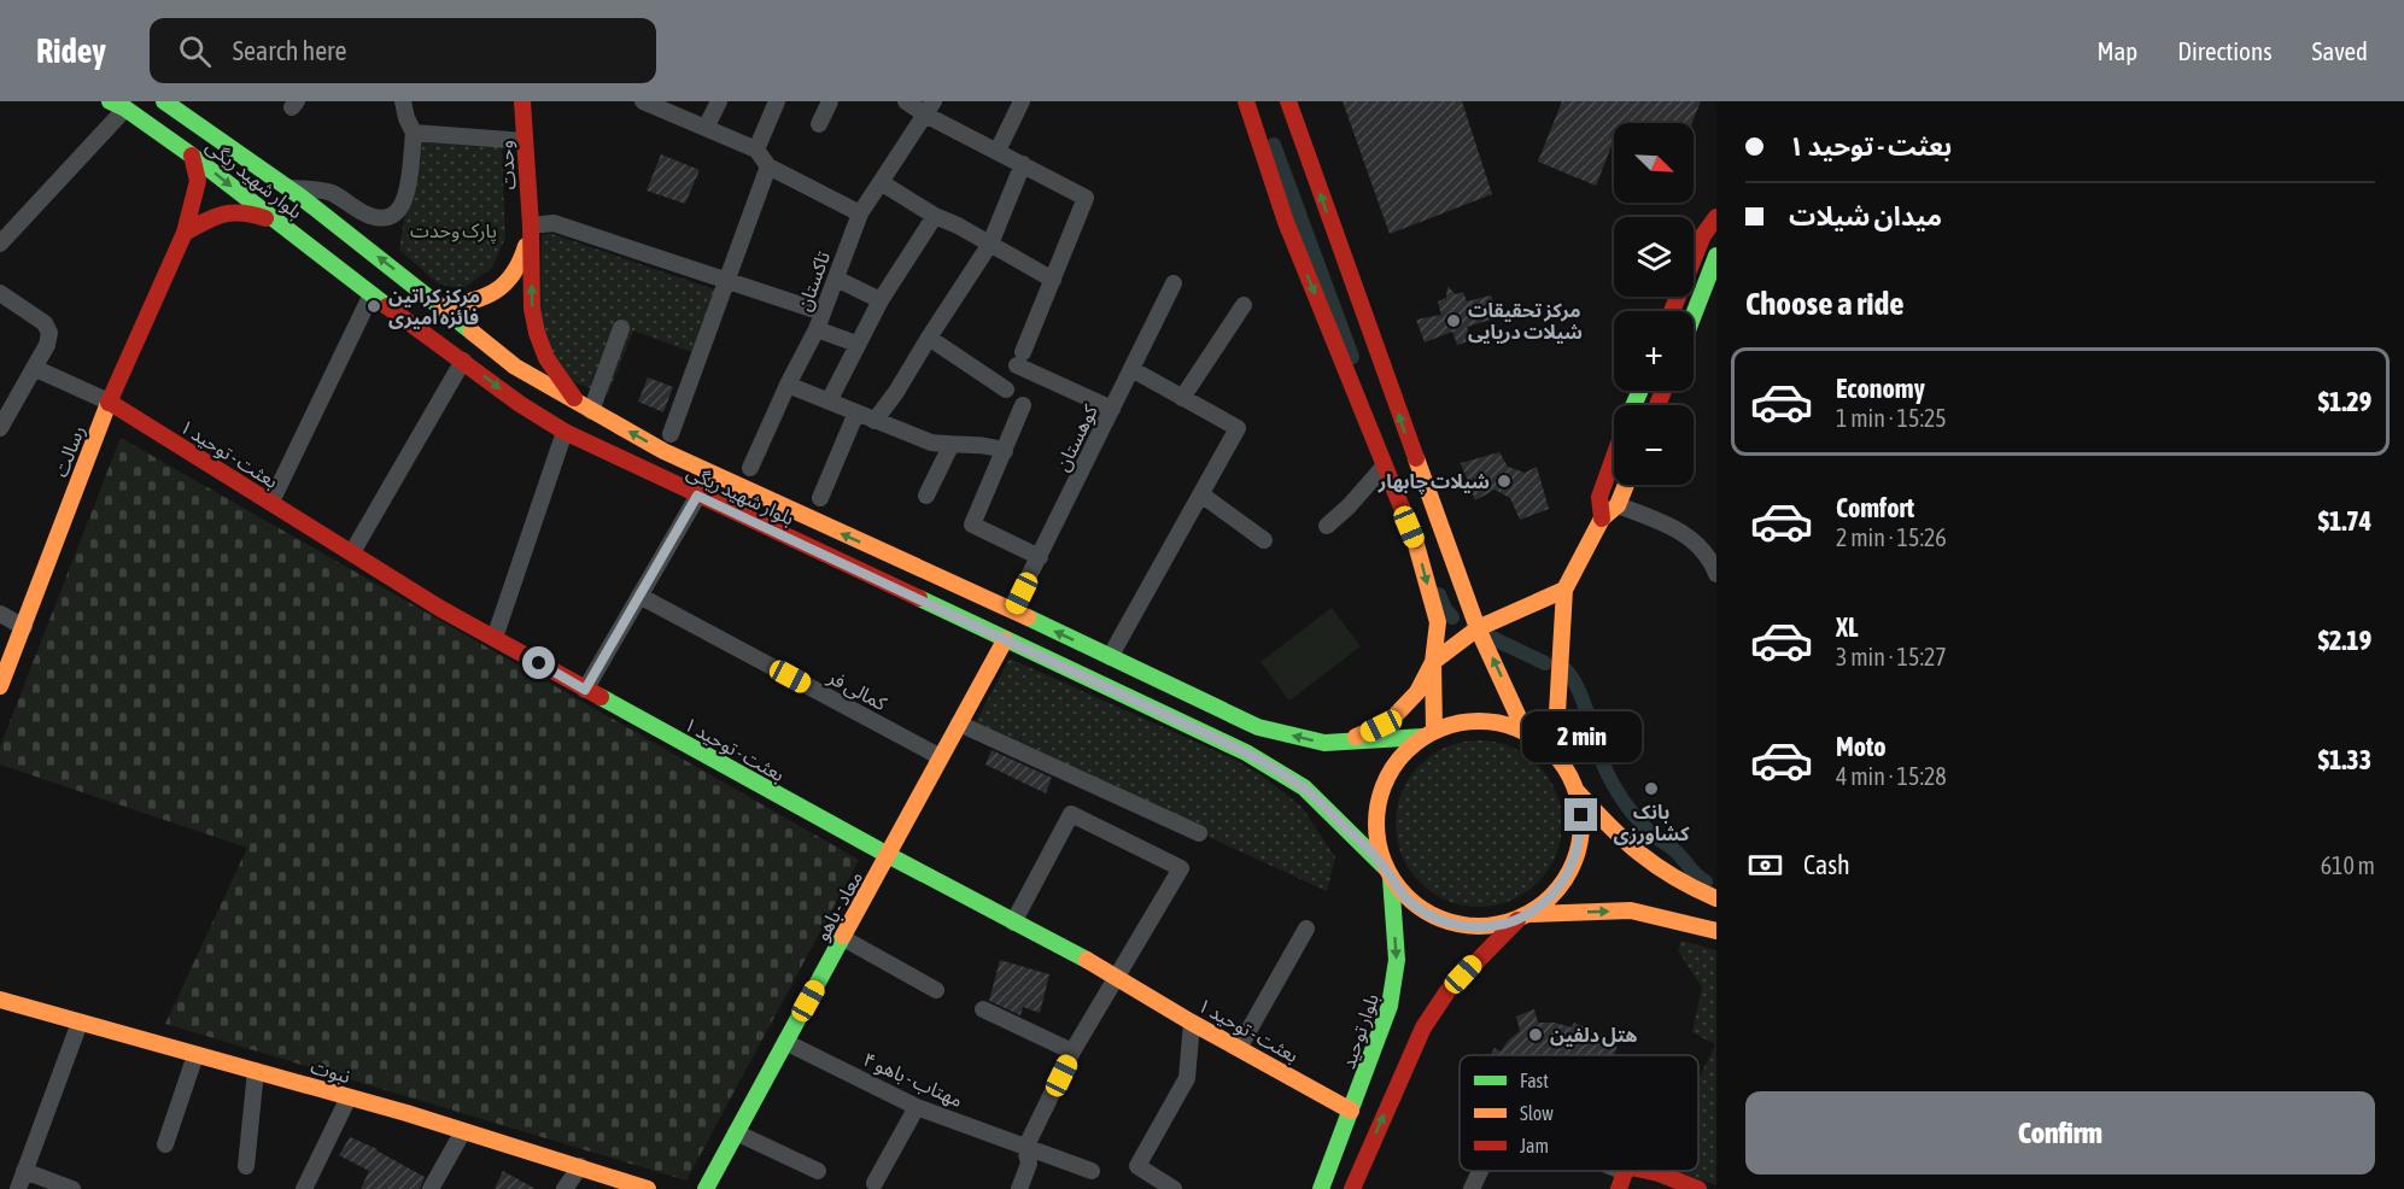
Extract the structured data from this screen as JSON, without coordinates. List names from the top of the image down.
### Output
{
  "streets": {
    "main road": [
      "وحدت",
      "بلوار شهید ریگی",
      "رسالت",
      "بعثت - توحید ۱",
      "معاد - باهو",
      "بلوار توحید",
      "نبوت"
    ],
    "street": [
      "تاکستان",
      "کوهستان",
      "کمالی فر",
      "مهتاب - باهو ۴"
    ]
  },
  "crossings": [
    ["بلوار شهید ریگی", "کوهستان"],
    ["بلوار شهید ریگی", "رسالت"],
    ["بلوار شهید ریگی", "معاد - باهو"],
    ["بلوار شهید ریگی", "بلوار توحید"],
    ["رسالت", "بعثت - توحید ۱"],
    ["بعثت - توحید ۱", "معاد - باهو"],
    ["بعثت - توحید ۱", "بلوار توحید"],
    ["کمالی فر", "معاد - باهو"],
    ["معاد - باهو", "مهتاب - باهو ۴"]
  ],
  "parks": ["پارک وحدت"],
  "places": [
    "مرکز کراتین فائزه امیری",
    "مرکز تحقیقات شیلات دریایی",
    "شیلات چابهار",
    "بانک کشاورزی",
    "هتل دلفین"
  ],
  "legend": ["Fast", "Slow", "Jam"],
  "north": "bottom right",
  "page": {
    "header": "Ridey",
    "search": "Search here",
    "nav": ["Map", "Directions", "Saved"],
    "banner": ["بعثت - توحید ۱", "میدان شیلات"],
    "map_buttons": ["+", "−"],
    "heading": "Choose a ride",
    "list": [
      {
        "name": "Economy",
        "note": "1 min · 15:25",
        "value": "$1.29"
      },
      {
        "name": "Comfort",
        "note": "2 min · 15:26",
        "value": "$1.74"
      },
      {
        "name": "XL",
        "note": "3 min · 15:27",
        "value": "$2.19"
      },
      {
        "name": "Moto",
        "note": "4 min · 15:28",
        "value": "$1.33"
      }
    ],
    "bubble": "2 min",
    "pay": ["Cash", "610 m"],
    "buttons": "Confirm"
  }
}
